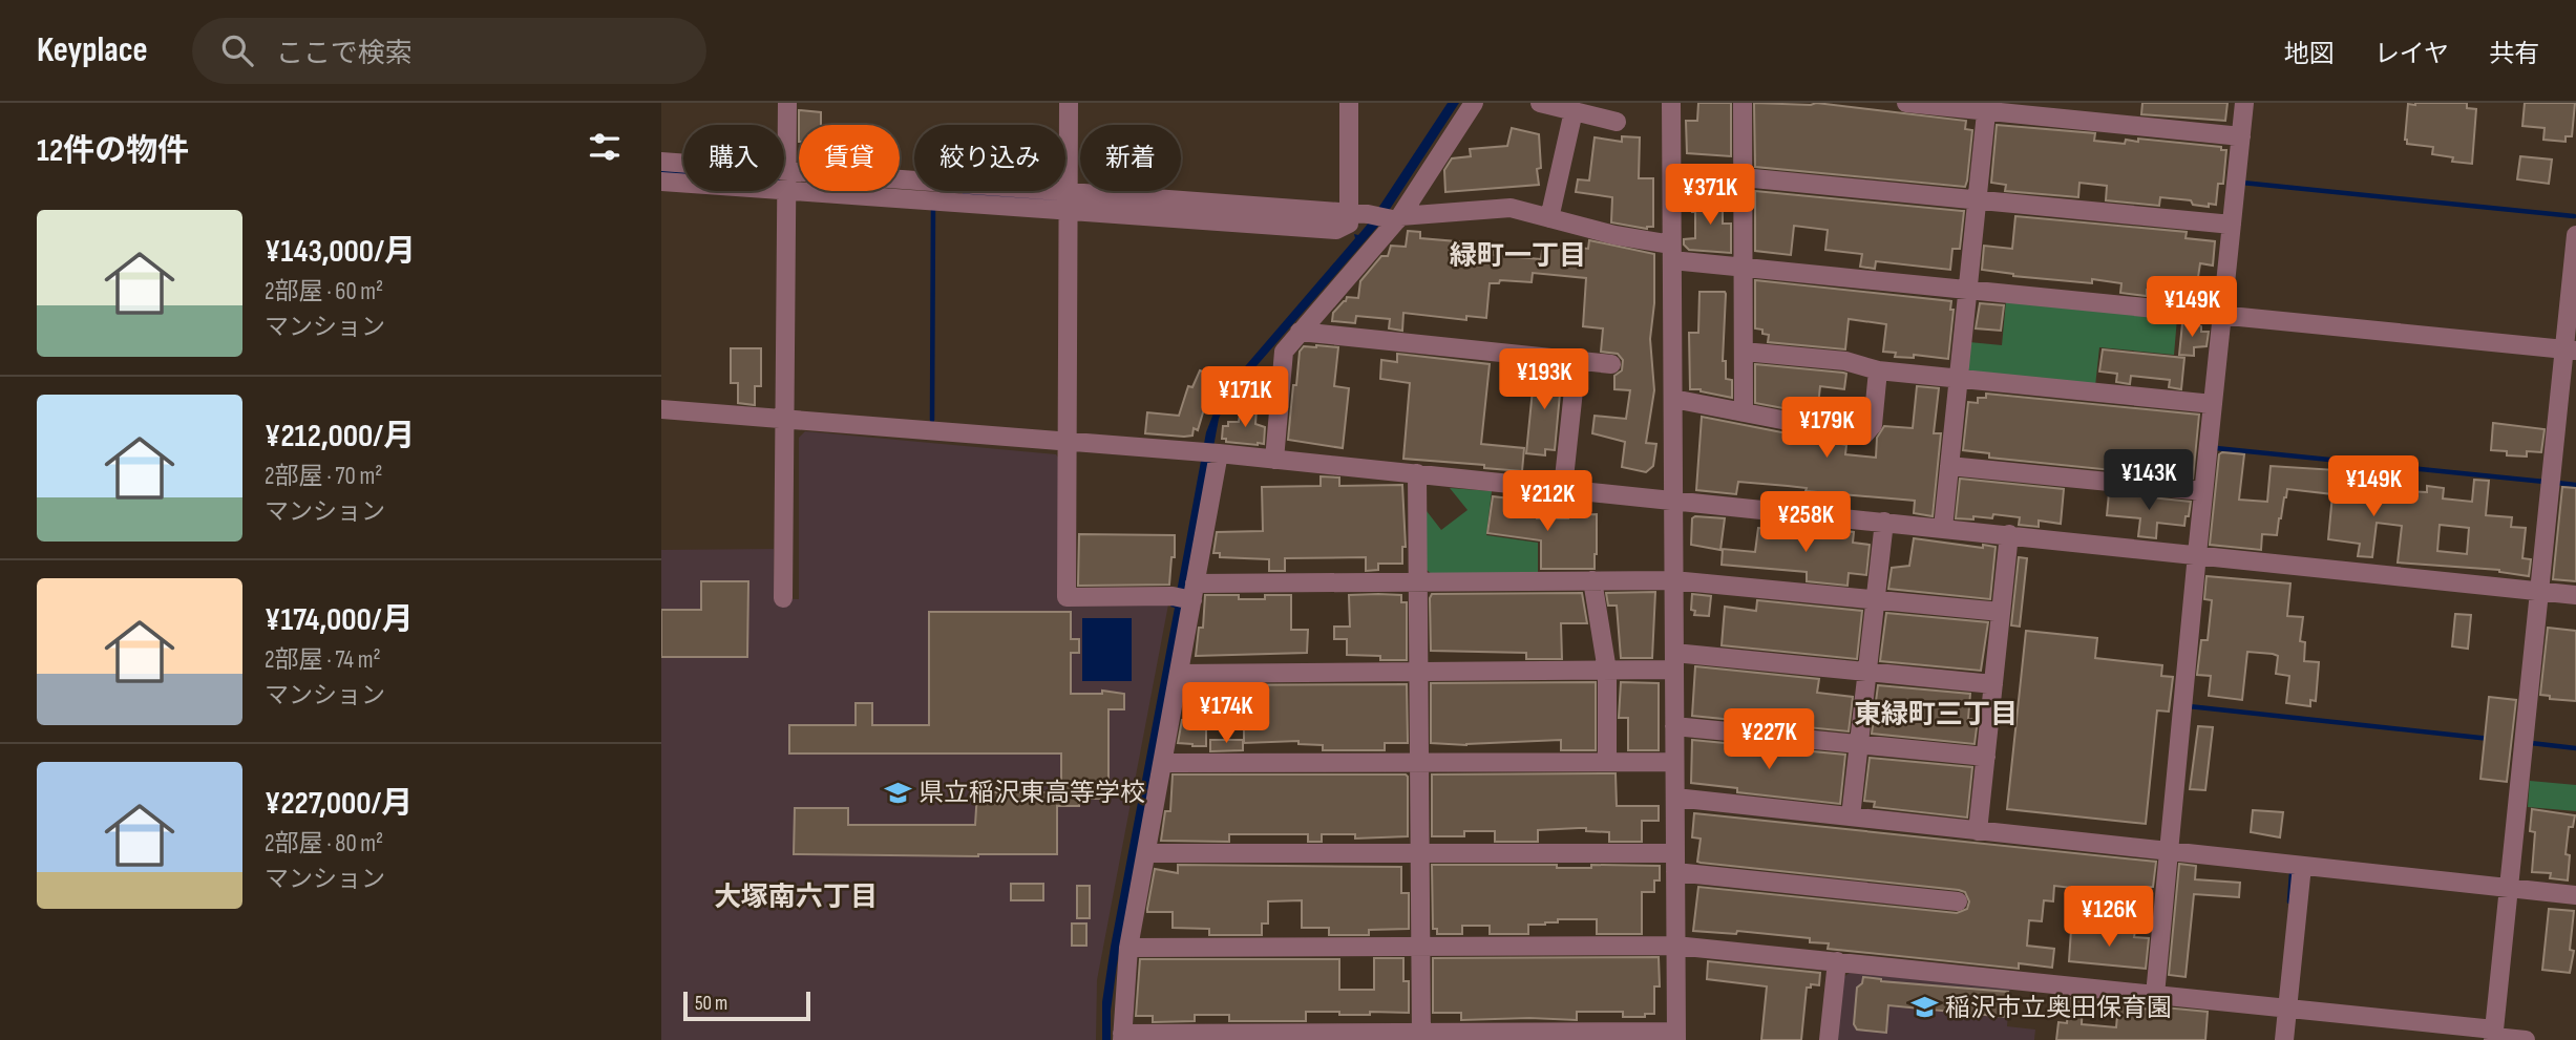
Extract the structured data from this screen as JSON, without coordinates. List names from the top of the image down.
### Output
{
  "districts": ["緑町一丁目", "東緑町三丁目", "大塚南六丁目"],
  "places": {
    "school or university": ["県立稲沢東高等学校", "稲沢市立奥田保育園"]
  },
  "scale_bar": "50 m",
  "page": {
    "header": "Keyplace",
    "search": "ここで検索",
    "nav": ["地図", "レイヤ", "共有"],
    "heading": "12件の物件",
    "chip": [
      "購入",
      "賃貸",
      "絞り込み",
      "新着"
    ],
    "price": [
      "¥371K",
      "¥149K",
      "¥193K",
      "¥171K",
      "¥179K",
      "¥143K",
      "¥149K",
      "¥212K",
      "¥258K",
      "¥174K",
      "¥227K",
      "¥126K"
    ],
    "list": [
      {
        "name": "¥143,000/月",
        "note": "2部屋 · 60 m² · マンション"
      },
      {
        "name": "¥212,000/月",
        "note": "2部屋 · 70 m² · マンション"
      },
      {
        "name": "¥174,000/月",
        "note": "2部屋 · 74 m² · マンション"
      },
      {
        "name": "¥227,000/月",
        "note": "2部屋 · 80 m² · マンション"
      }
    ],
    "scale": "50 m"
  }
}
